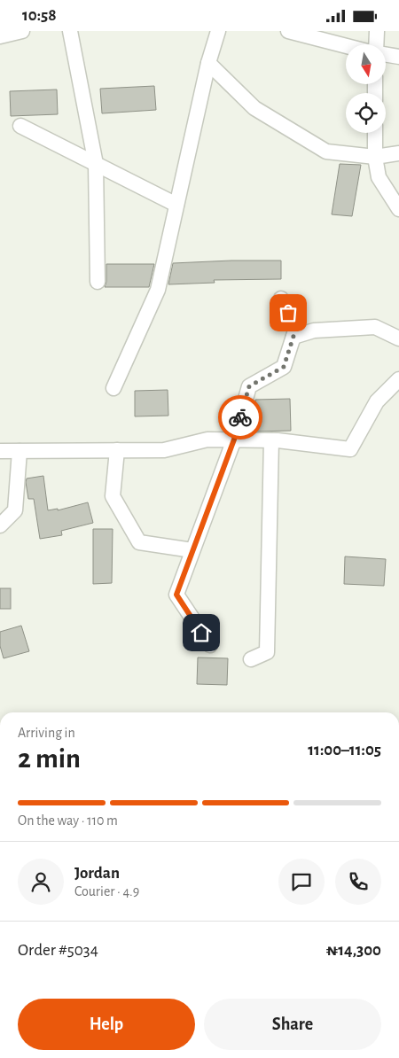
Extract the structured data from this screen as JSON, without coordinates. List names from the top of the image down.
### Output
{
  "north": "bottom",
  "page": {
    "status": "10:58",
    "heading": ["2 min", "Arriving in", "11:00–11:05"],
    "panel": [
      "Jordan",
      "Courier · 4.9",
      "Order #5034",
      "₦14,300"
    ],
    "bar": "On the way · 110 m",
    "buttons": ["Help", "Share"]
  }
}
